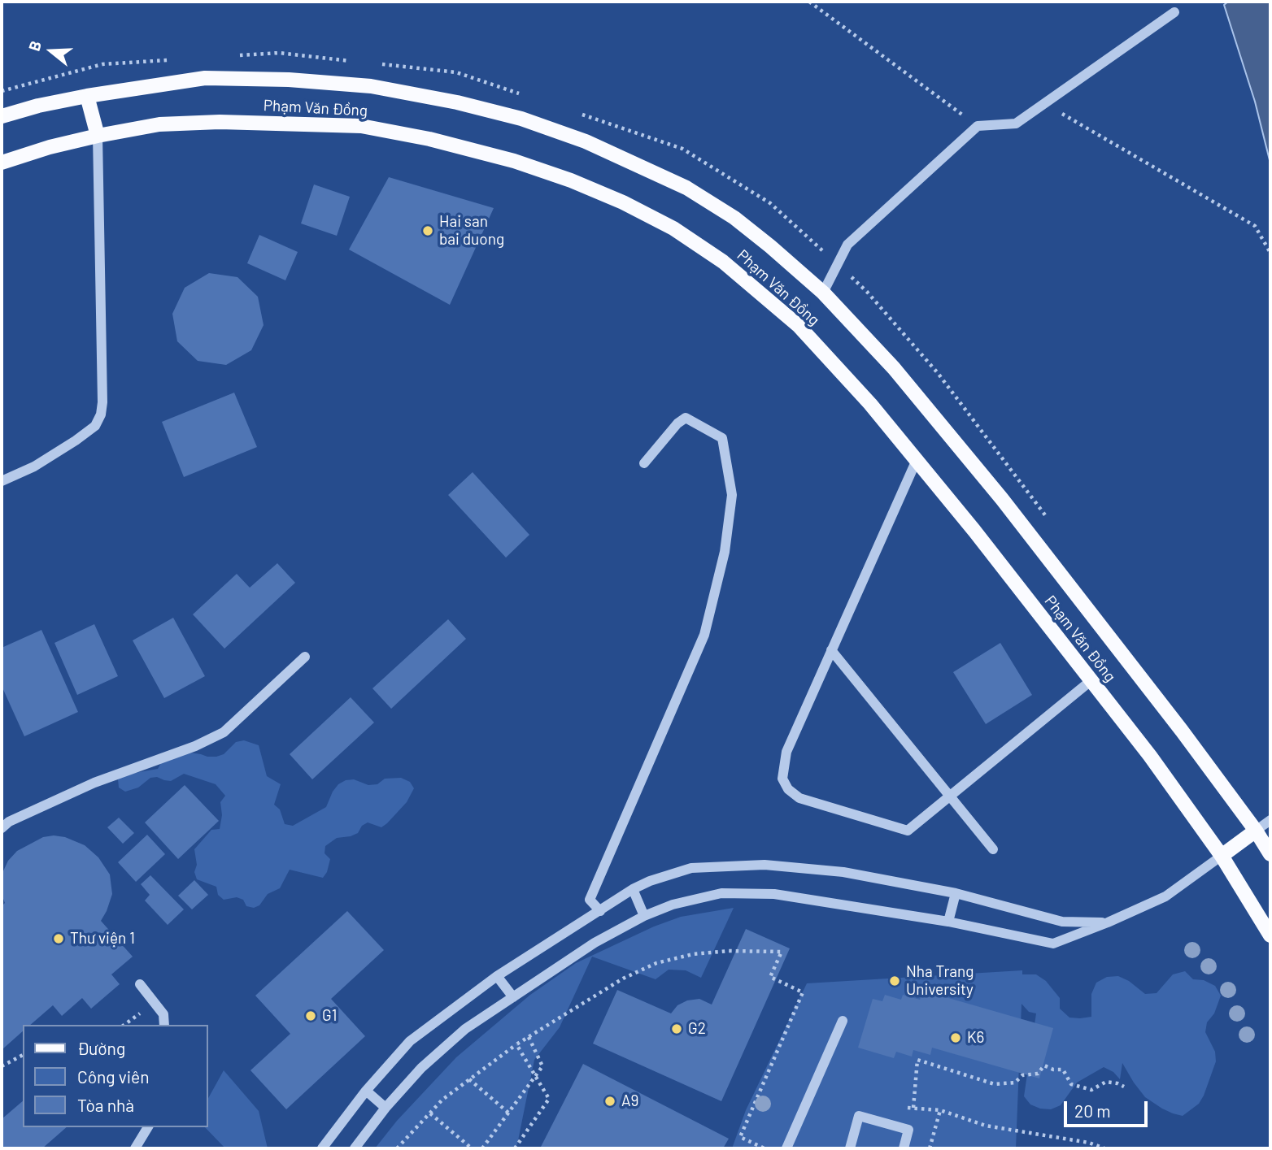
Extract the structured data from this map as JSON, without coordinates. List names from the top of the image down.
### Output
{
  "streets": {
    "main road": ["Phạm Văn Đồng"]
  },
  "places": [
    "Hai san bai duong",
    "Thư viện 1",
    "Nha Trang University",
    "G1",
    "G2",
    "K6",
    "A9"
  ],
  "legend": ["Đường", "Công viên", "Tòa nhà"],
  "scale_bar": "20 m",
  "north": "left"
}
